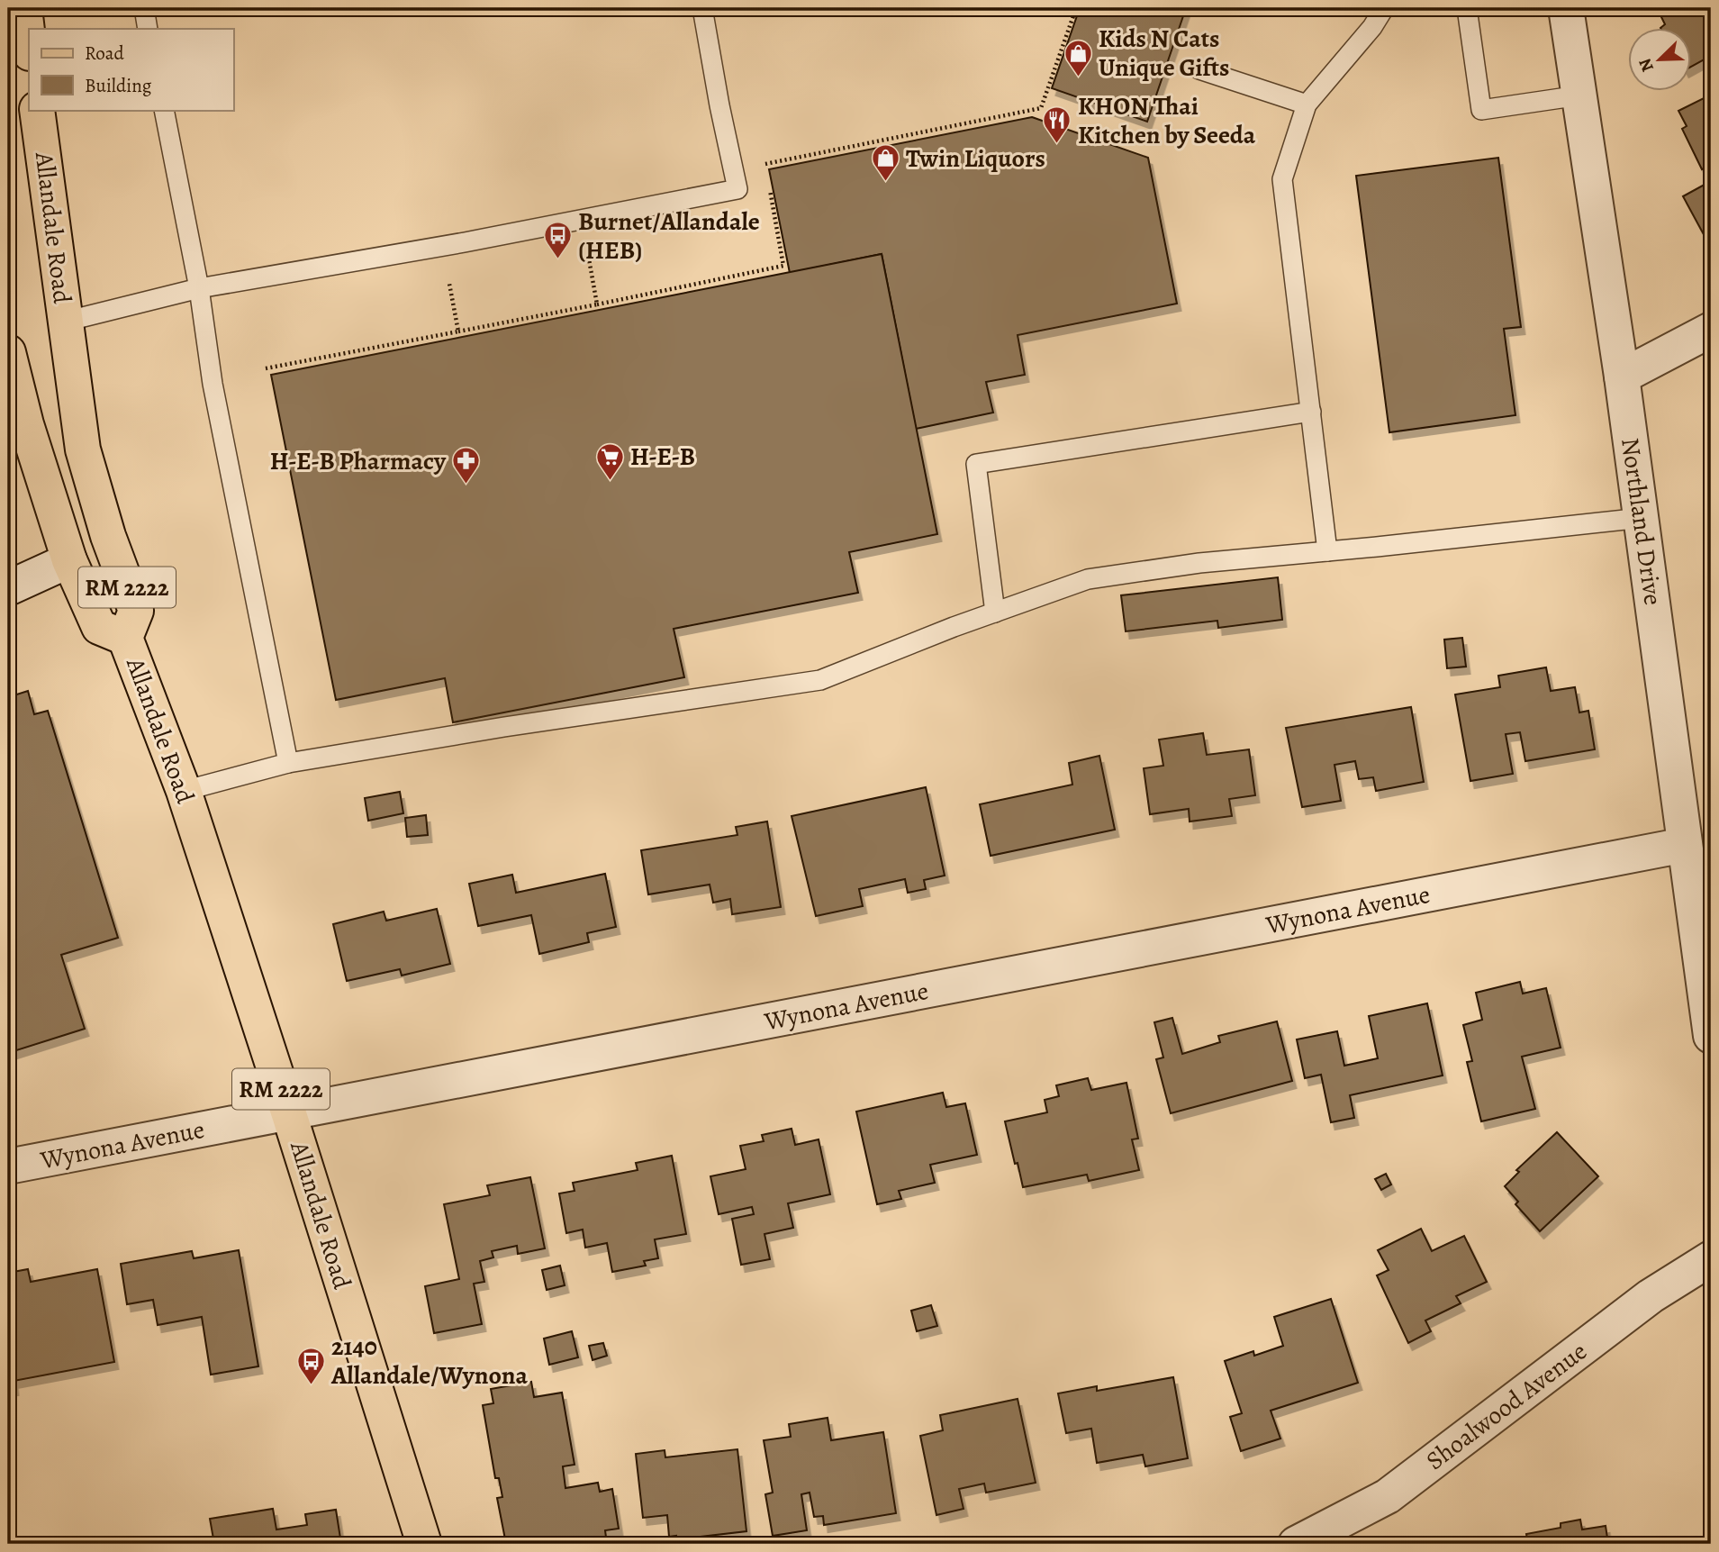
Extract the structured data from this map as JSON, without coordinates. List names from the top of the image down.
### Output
{
  "streets": {
    "main road": ["Allandale Road", "RM 2222"],
    "street": ["Northland Drive", "Wynona Avenue", "Shoalwood Avenue"]
  },
  "crossings": [
    ["Allandale Road", "Wynona Avenue"],
    ["Northland Drive", "Wynona Avenue"]
  ],
  "places": {
    "shop": ["Kids N Cats Unique Gifts", "Twin Liquors"],
    "restaurant": ["KHON Thai Kitchen by Seeda"],
    "bus stop": ["Burnet/Allandale (HEB)", "2140 Allandale/Wynona"],
    "supermarket": ["H-E-B"],
    "pharmacy": ["H-E-B Pharmacy"]
  },
  "legend": ["Road", "Building"],
  "north": "bottom left"
}
